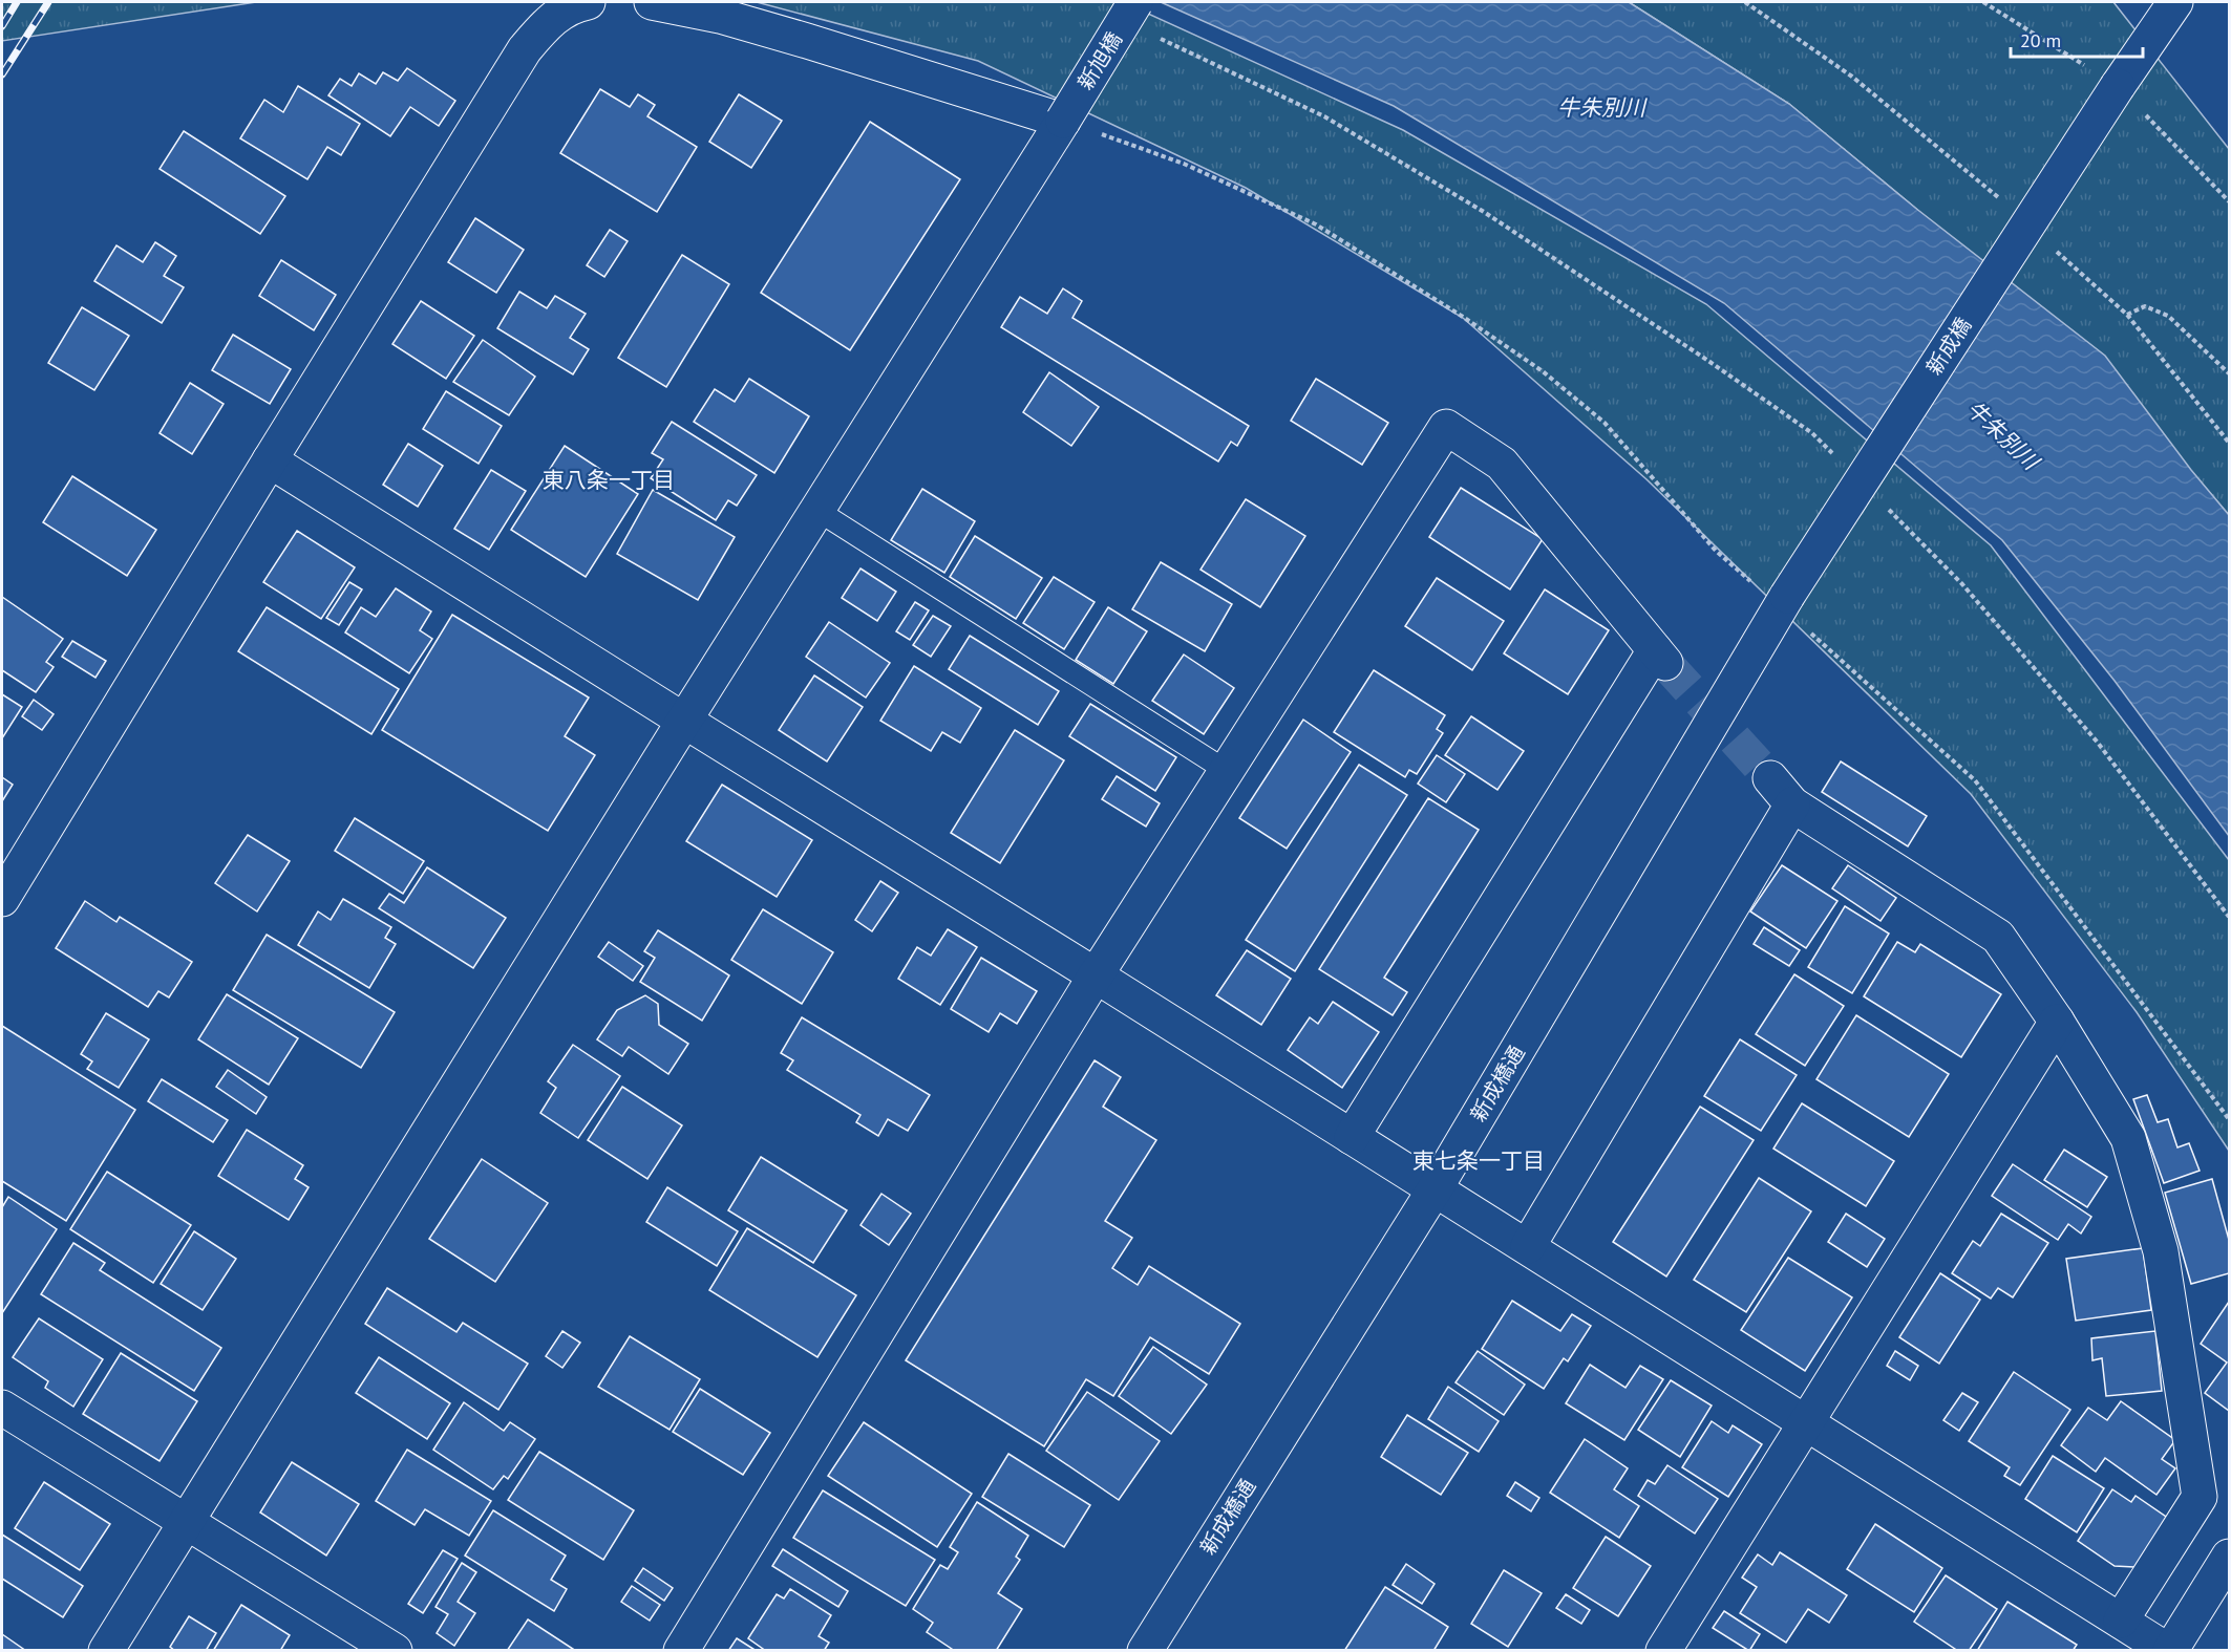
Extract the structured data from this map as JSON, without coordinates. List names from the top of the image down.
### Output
{
  "streets": {
    "street": ["新旭橋", "新成橋", "新成橋通"]
  },
  "crossings": [
    ["新成橋", "新成橋通"]
  ],
  "districts": ["東八条一丁目", "東七条一丁目"],
  "water": ["牛朱別川"],
  "scale_bar": "20 m"
}
